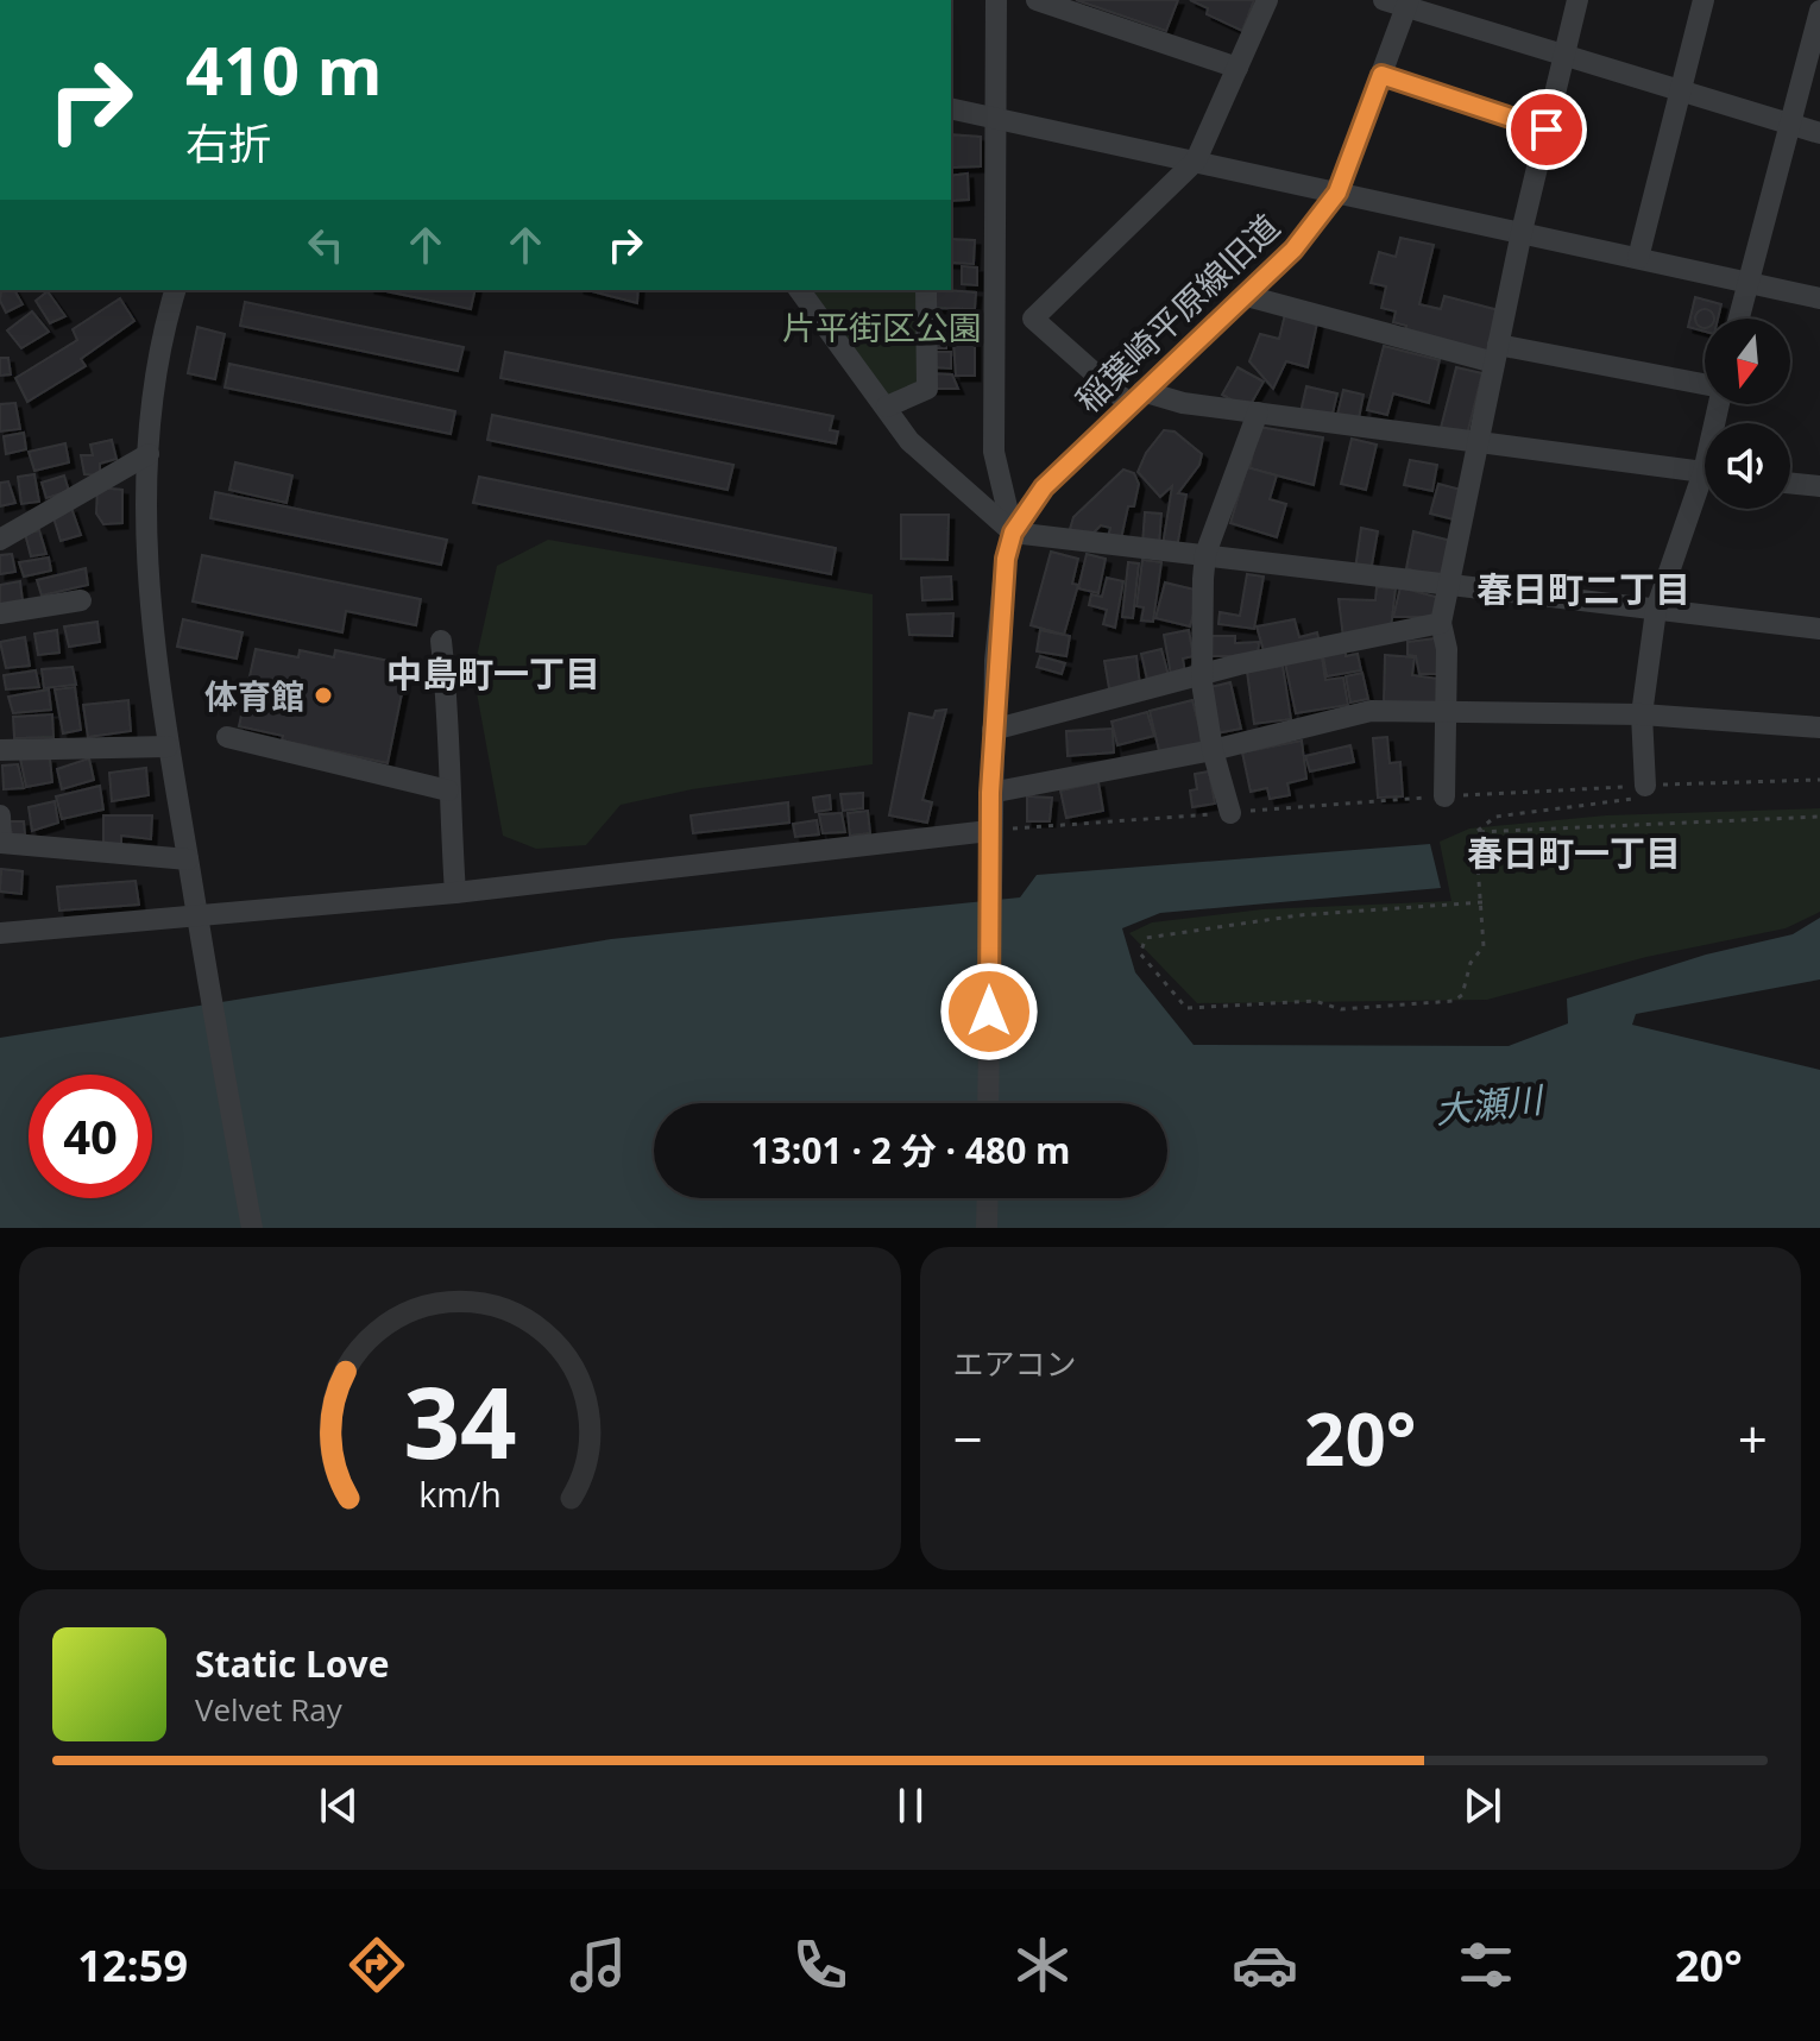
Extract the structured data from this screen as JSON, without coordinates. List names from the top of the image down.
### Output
{
  "streets": {
    "street": ["稲葉崎平原線旧道"]
  },
  "districts": ["春日町二丁目", "中島町一丁目", "春日町一丁目"],
  "water": ["大瀬川"],
  "parks": ["片平街区公園"],
  "places": ["体育館"],
  "north": "bottom",
  "page": {
    "turn": ["410 m", "右折"],
    "limit": "40",
    "trip": "13:01 · 2 分 · 480 m",
    "tile": "エアコン",
    "heat": ["−", "20°", "+"],
    "song": ["Static Love", "Velvet Ray"],
    "tabs": ["12:59", "20°"],
    "gauge": ["34", "km/h"]
  }
}
